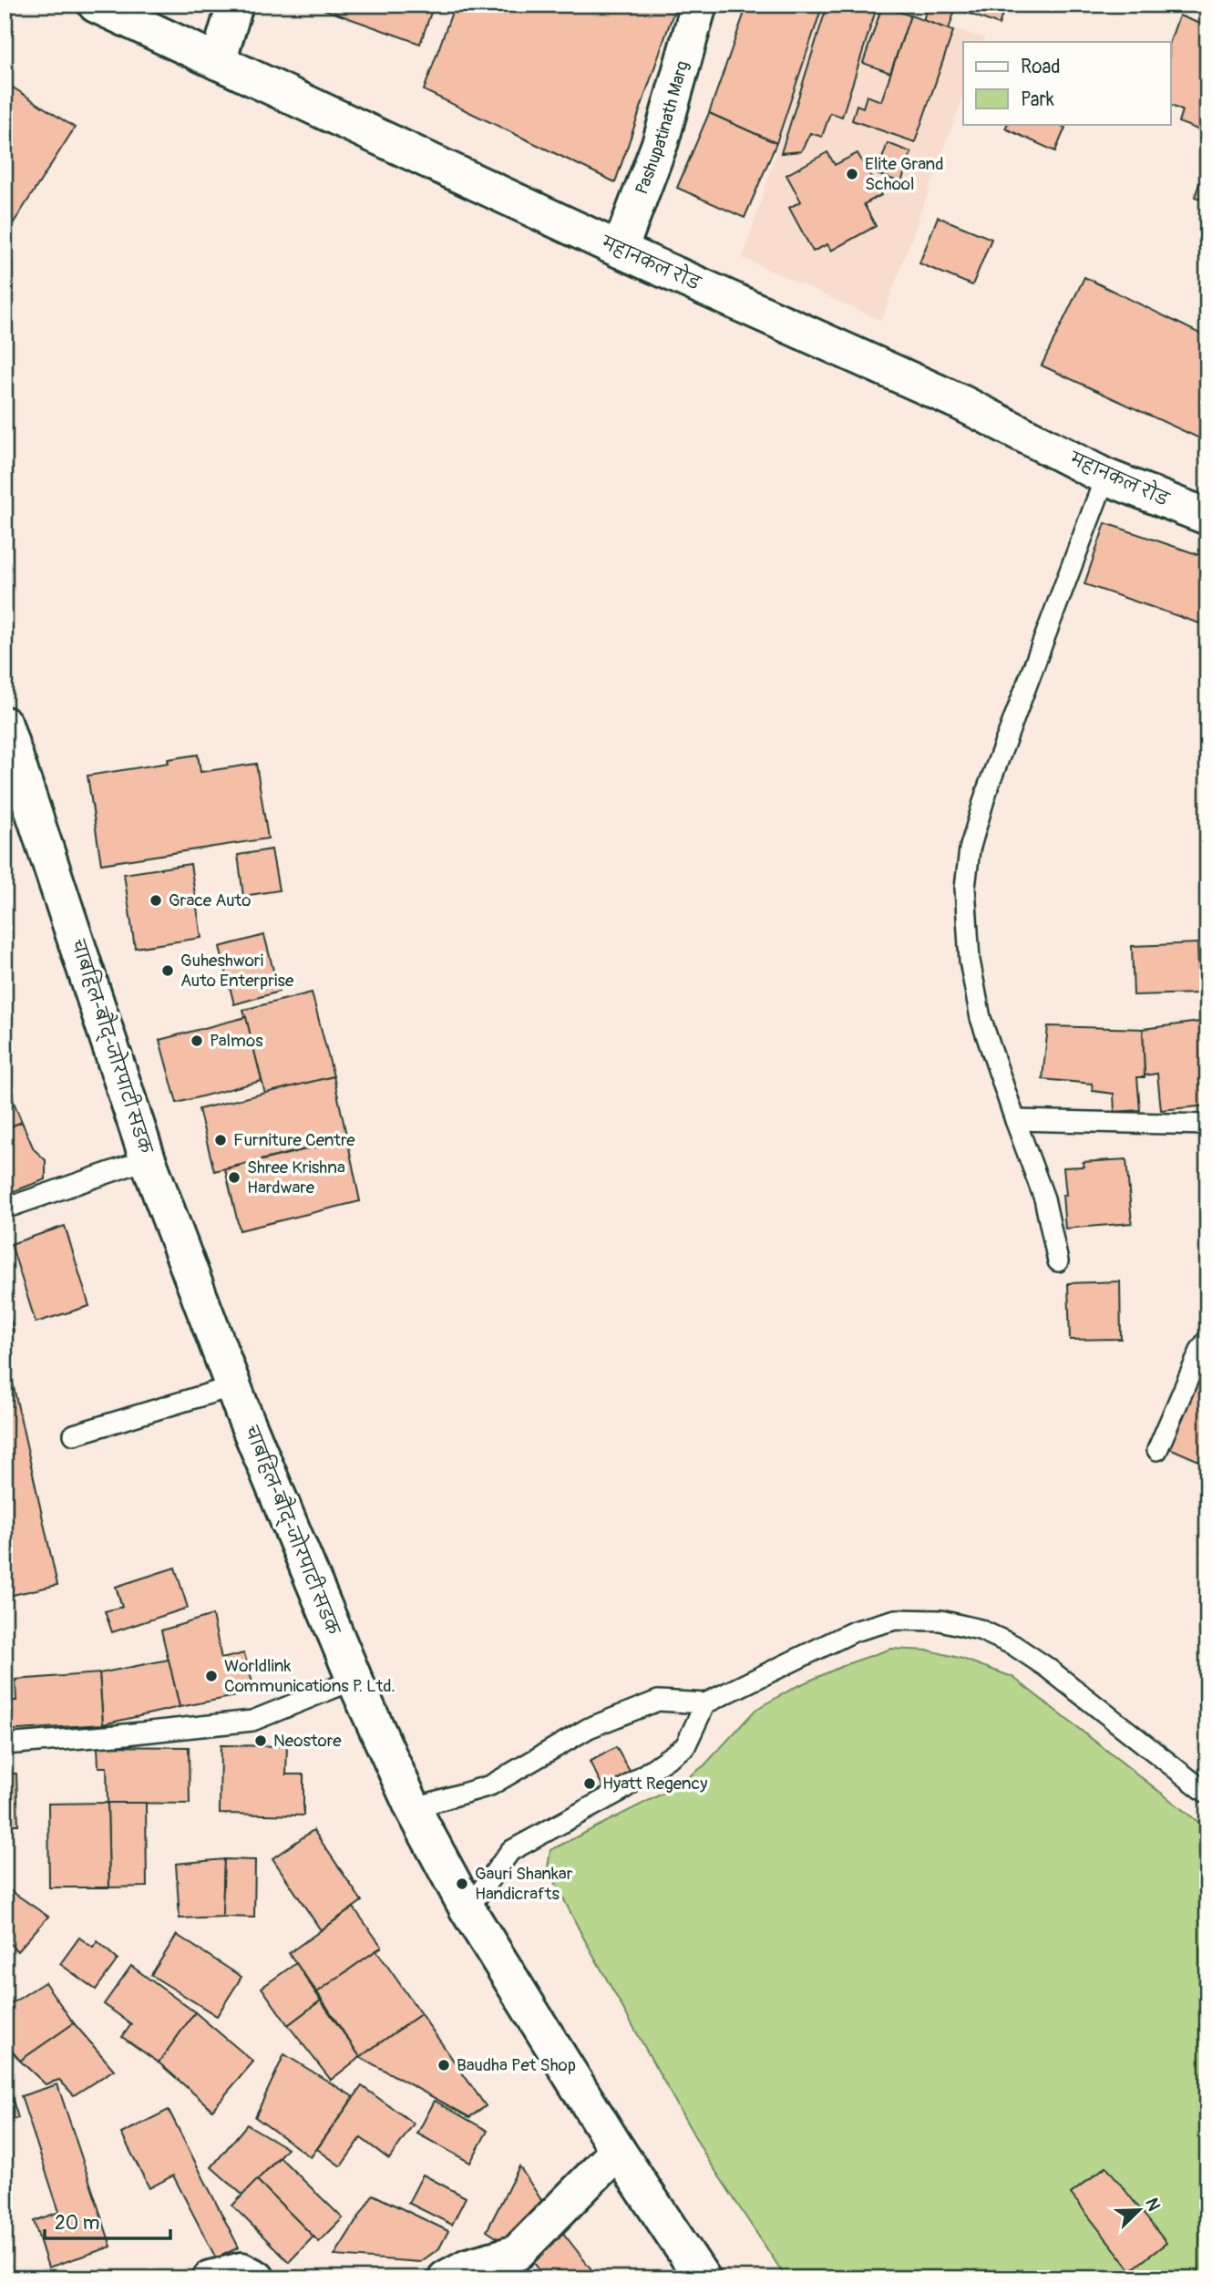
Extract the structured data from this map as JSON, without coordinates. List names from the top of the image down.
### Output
{
  "streets": {
    "main road": ["Pashupatinath Marg", "महानकल रोड", "चाबहिल-बौद्-जोरपाटी सडक"]
  },
  "crossings": [
    ["Pashupatinath Marg", "महानकल रोड"]
  ],
  "places": [
    "Elite Grand School",
    "Grace Auto",
    "Guheshwori Auto Enterprise",
    "Palmos",
    "Furniture Centre",
    "Shree Krishna Hardware",
    "Worldlink Communications P. Ltd.",
    "Neostore",
    "Hyatt Regency",
    "Gauri Shankar Handicrafts",
    "Baudha Pet Shop"
  ],
  "legend": ["Road", "Park"],
  "scale_bar": "20 m",
  "north": "top right"
}
